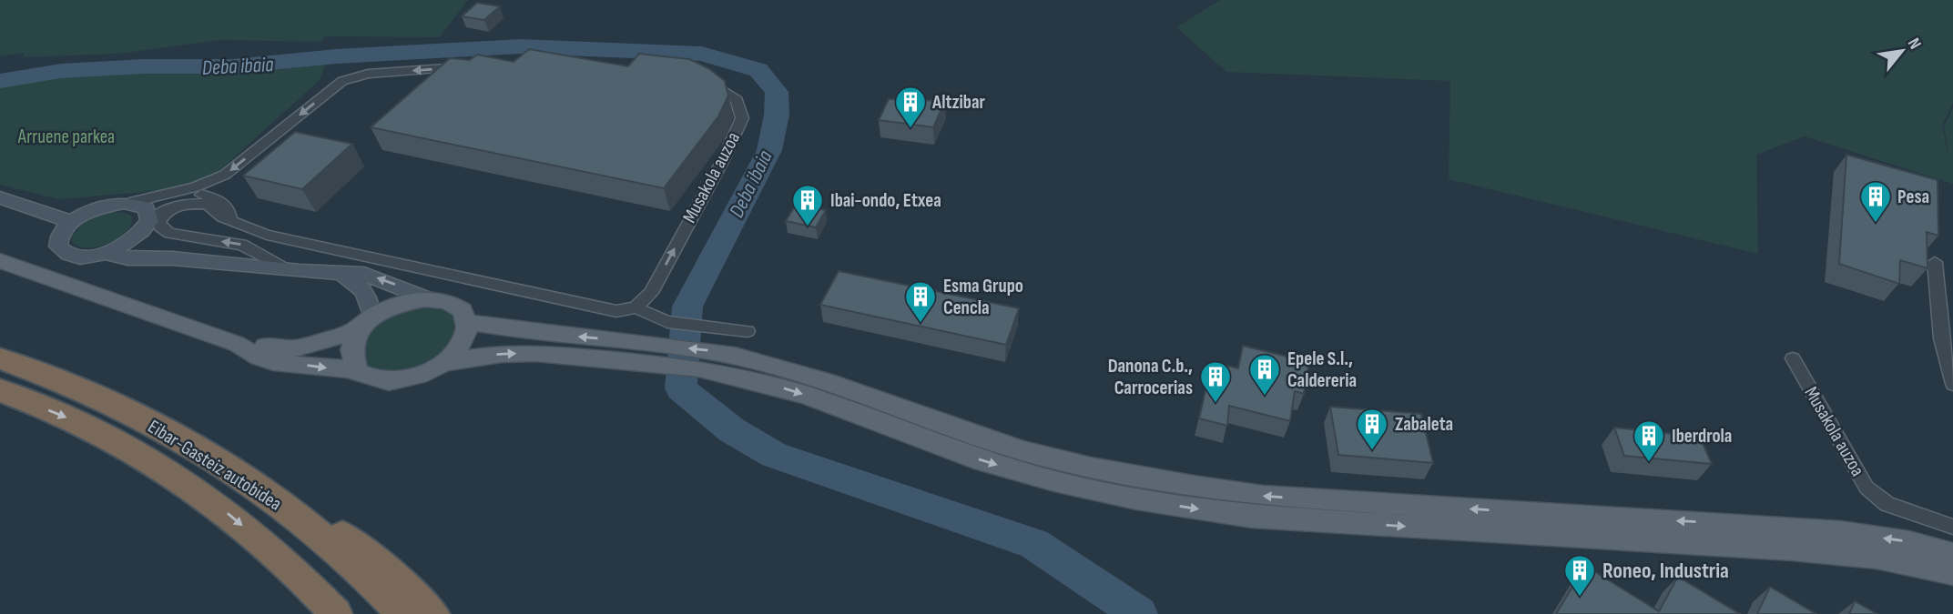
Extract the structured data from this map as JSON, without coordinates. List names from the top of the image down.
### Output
{
  "streets": {
    "highway": ["Eibar-Gasteiz autobidea"],
    "street": ["Musakola auzoa"]
  },
  "one_way": ["Musakola auzoa"],
  "water": ["Deba ibaia"],
  "parks": ["Arruene parkea"],
  "places": {
    "building": [
      "Altzibar",
      "Pesa",
      "Ibai-ondo, Etxea",
      "Esma Grupo Cencla",
      "Epele S.l., Caldereria",
      "Danona C.b., Carrocerias",
      "Zabaleta",
      "Iberdrola",
      "Roneo, Industria"
    ]
  },
  "north": "top right"
}
